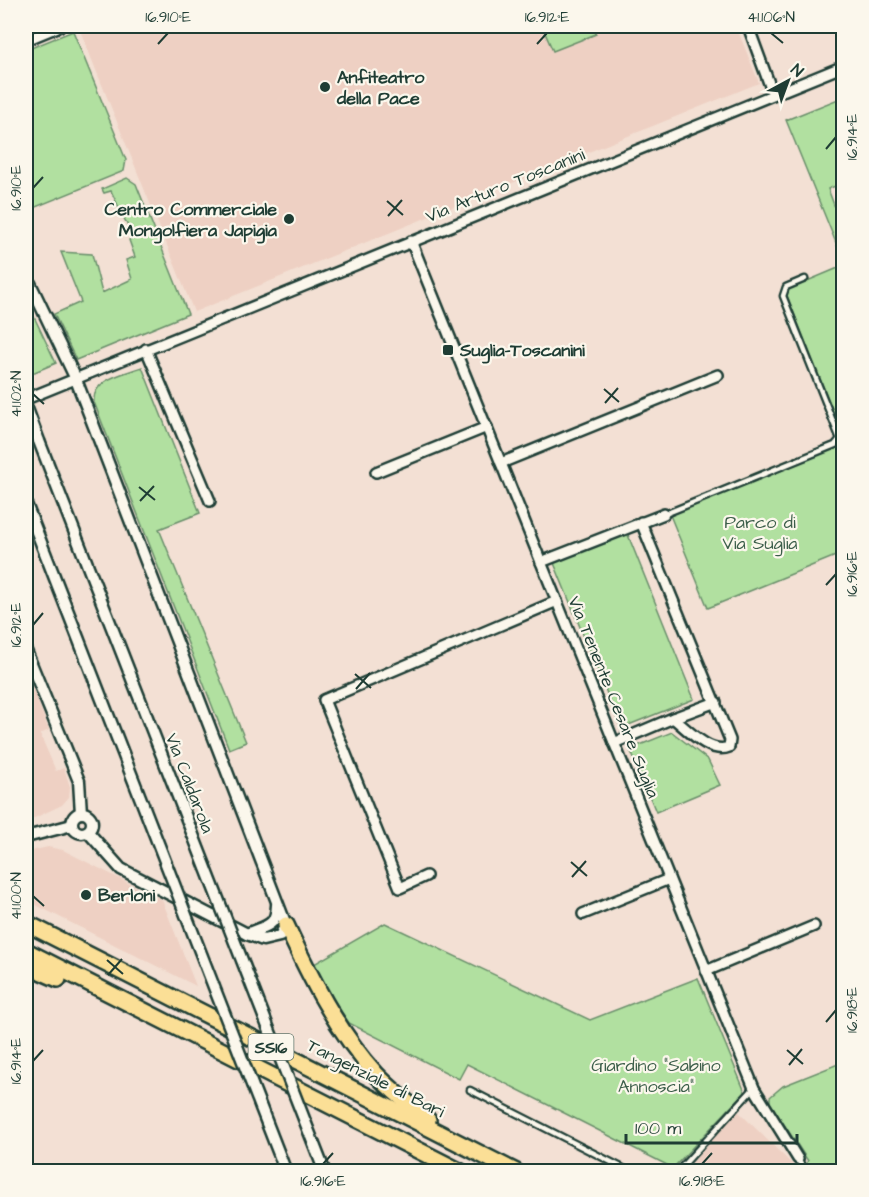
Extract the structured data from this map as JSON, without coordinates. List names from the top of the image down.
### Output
{
  "streets": {
    "highway": ["SS16", "Tangenziale di Bari"],
    "street": ["Via Arturo Toscanini", "Via Tenente Cesare Suglia", "Via Caldarola"]
  },
  "crossings": [
    ["Via Arturo Toscanini", "Via Tenente Cesare Suglia"],
    ["SS16", "Tangenziale di Bari"]
  ],
  "parks": ["Parco di Via Suglia", "Giardino \"Sabino Annoscia\""],
  "places": {
    "other": ["Anfiteatro della Pace", "Centro Commerciale Mongolfiera Japigia", "Berloni"],
    "transit": ["Suglia-Toscanini"]
  },
  "scale_bar": "100 m",
  "north": "top right",
  "coordinates": [
    "16.910°E",
    "16.912°E",
    "41.106°N",
    "16.914°E",
    "41.102°N",
    "16.916°E",
    "41.100°N",
    "16.918°E"
  ]
}
